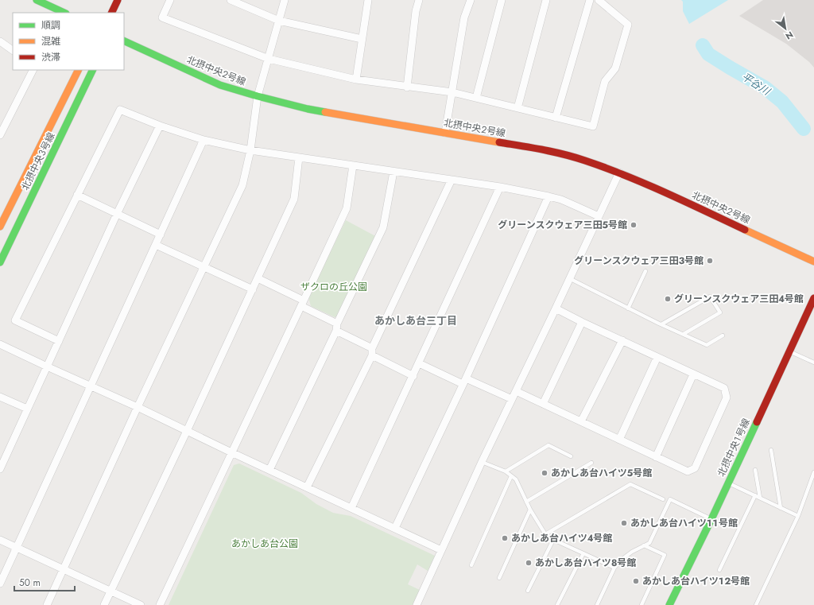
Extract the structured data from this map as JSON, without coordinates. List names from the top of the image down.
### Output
{
  "streets": {
    "street": ["北摂中央２号線", "北摂中央３号線", "北摂中央１号線"]
  },
  "districts": ["あかしあ台三丁目"],
  "water": ["平谷川"],
  "parks": ["ザクロの丘公園", "あかしあ台公園"],
  "places": [
    "グリーンスクウェア三田５号館",
    "グリーンスクウェア三田３号館",
    "グリーンスクウェア三田４号館",
    "あかしあ台ハイツ５号館",
    "あかしあ台ハイツ１１号館",
    "あかしあ台ハイツ４号館",
    "あかしあ台ハイツ８号館",
    "あかしあ台ハイツ１２号館"
  ],
  "legend": ["順調", "混雑", "渋滞"],
  "scale_bar": "50 m",
  "north": "bottom right"
}
